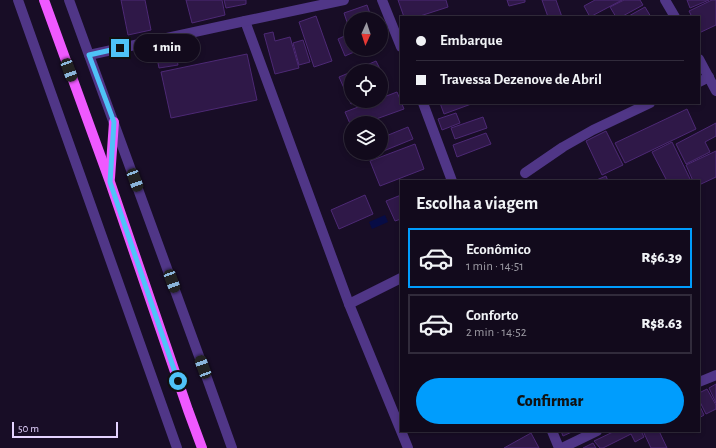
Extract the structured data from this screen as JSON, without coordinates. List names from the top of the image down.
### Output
{
  "scale_bar": "50 m",
  "north": "bottom",
  "page": {
    "banner": ["Embarque", "Travessa Dezenove de Abril"],
    "bubble": "1 min",
    "heading": "Escolha a viagem",
    "list": [
      {
        "name": "Econômico",
        "note": "1 min · 14:51",
        "value": "R$6.39"
      },
      {
        "name": "Conforto",
        "note": "2 min · 14:52",
        "value": "R$8.63"
      }
    ],
    "buttons": "Confirmar",
    "scale": "50 m"
  }
}
